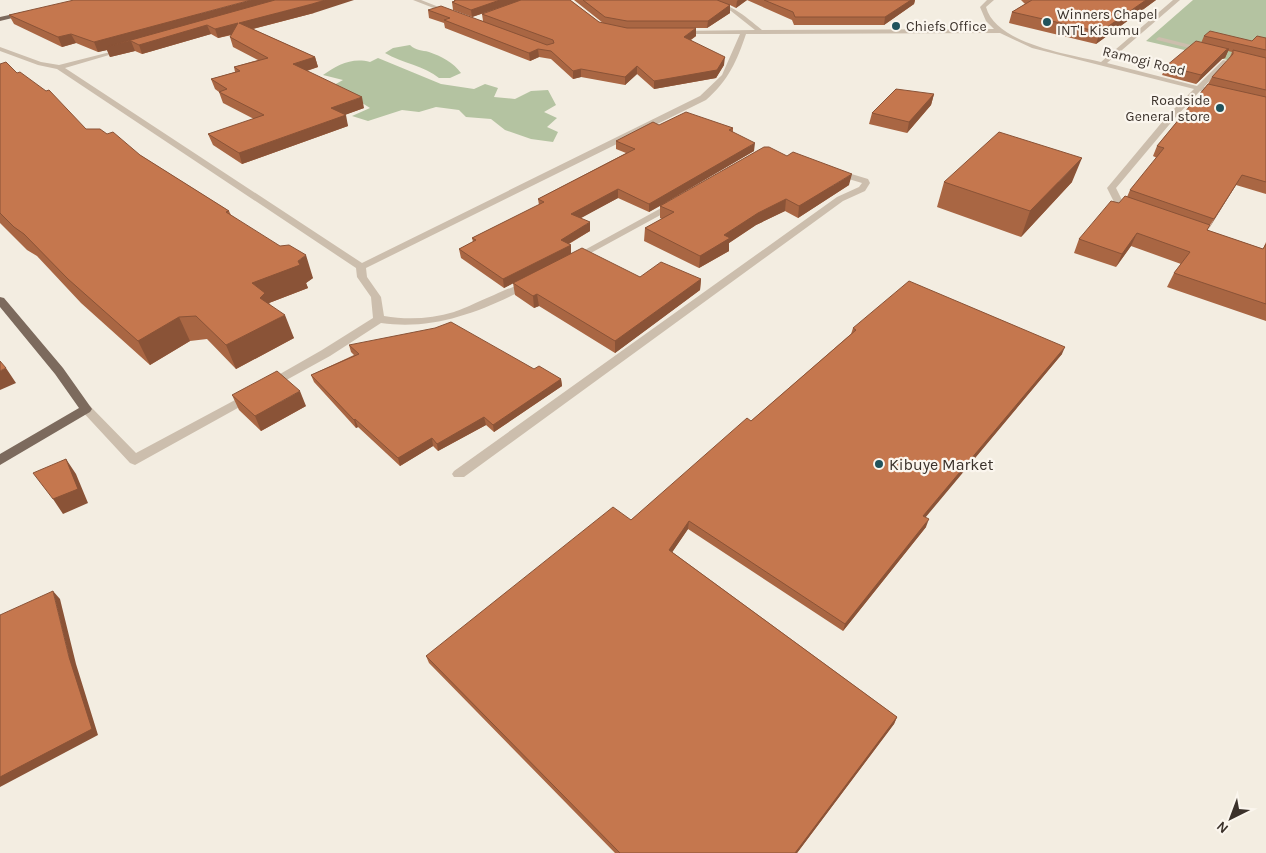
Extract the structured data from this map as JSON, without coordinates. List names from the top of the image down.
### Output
{
  "streets": {
    "street": ["Ramogi Road"]
  },
  "places": [
    "Winners Chapel INT'L Kisumu",
    "Chiefs Office",
    "Roadside General store",
    "Kibuye Market"
  ],
  "north": "bottom left"
}
